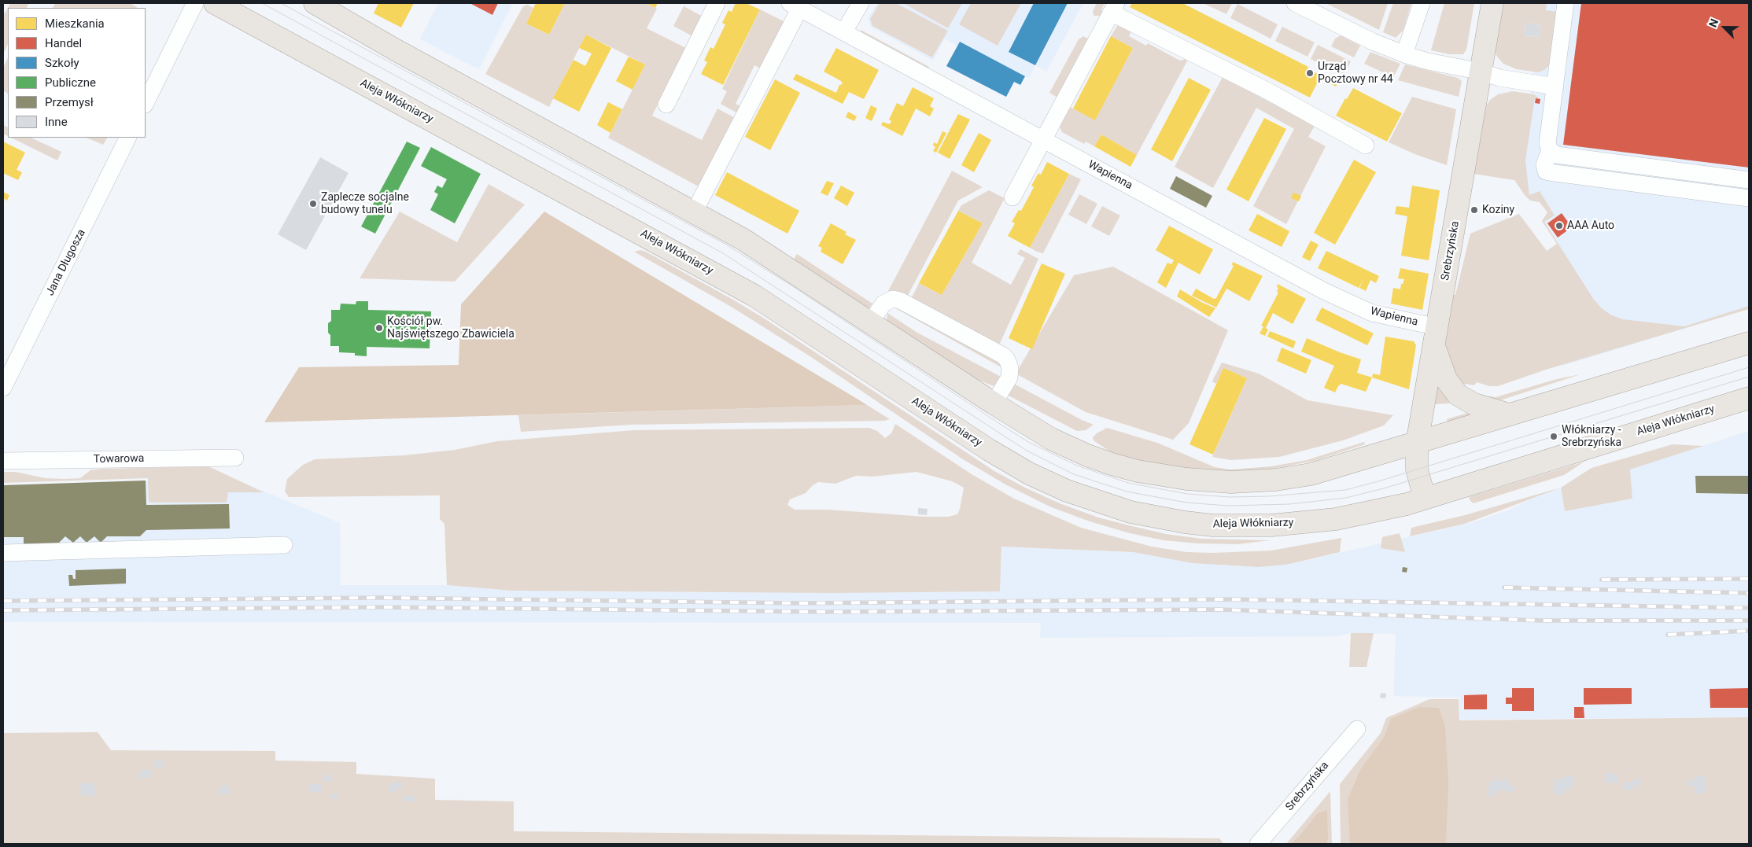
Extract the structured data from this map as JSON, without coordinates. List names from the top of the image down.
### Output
{
  "streets": {
    "main road": ["Aleja Włókniarzy", "Srebrzyńska"],
    "street": ["Wapienna", "Jana Długosza", "Towarowa"]
  },
  "crossings": [
    ["Aleja Włókniarzy", "Srebrzyńska"],
    ["Wapienna", "Srebrzyńska"]
  ],
  "places": [
    "Urząd Pocztowy nr 44",
    "Zaplecze socjalne budowy tunelu",
    "Koziny",
    "AAA Auto",
    "Kościół pw. Najświętszego Zbawiciela",
    "Włókniarzy - Srebrzyńska"
  ],
  "legend": [
    "Mieszkania",
    "Handel",
    "Szkoły",
    "Publiczne",
    "Przemysł",
    "Inne"
  ],
  "north": "top left"
}
